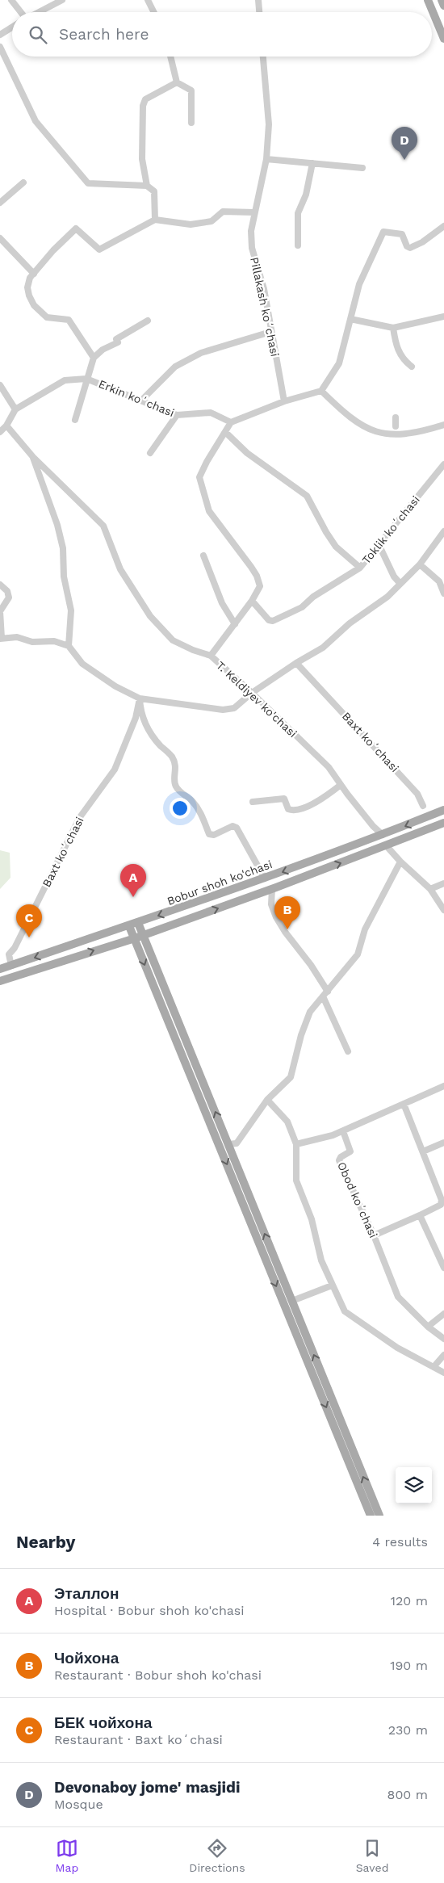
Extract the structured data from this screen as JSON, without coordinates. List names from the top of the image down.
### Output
{
  "streets": {
    "main road": ["Bobur shoh ko'chasi"],
    "street": [
      "Pillakash koʻchasi",
      "Erkin koʻchasi",
      "Toklik koʻchasi",
      "T. Keldiyev ko'chasi",
      "Baxt koʻchasi",
      "Obod koʻchasi"
    ]
  },
  "crossings": [
    ["T. Keldiyev ko'chasi", "Bobur shoh ko'chasi"],
    ["Baxt koʻchasi", "Bobur shoh ko'chasi"]
  ],
  "page": {
    "search": "Search here",
    "pins": [
      "D",
      "A",
      "B",
      "C"
    ],
    "heading": ["Nearby", "4 results"],
    "list": [
      {
        "mark": "A",
        "name": "Эталлон",
        "note": "Hospital · Bobur shoh ko'chasi",
        "value": "120 m"
      },
      {
        "mark": "B",
        "name": "Чойхона",
        "note": "Restaurant · Bobur shoh ko'chasi",
        "value": "190 m"
      },
      {
        "mark": "C",
        "name": "БЕК чойхона",
        "note": "Restaurant · Baxt koʻchasi",
        "value": "230 m"
      },
      {
        "mark": "D",
        "name": "Devonaboy jome' masjidi",
        "note": "Mosque",
        "value": "800 m"
      }
    ],
    "nav": ["Map", "Directions", "Saved"]
  }
}
